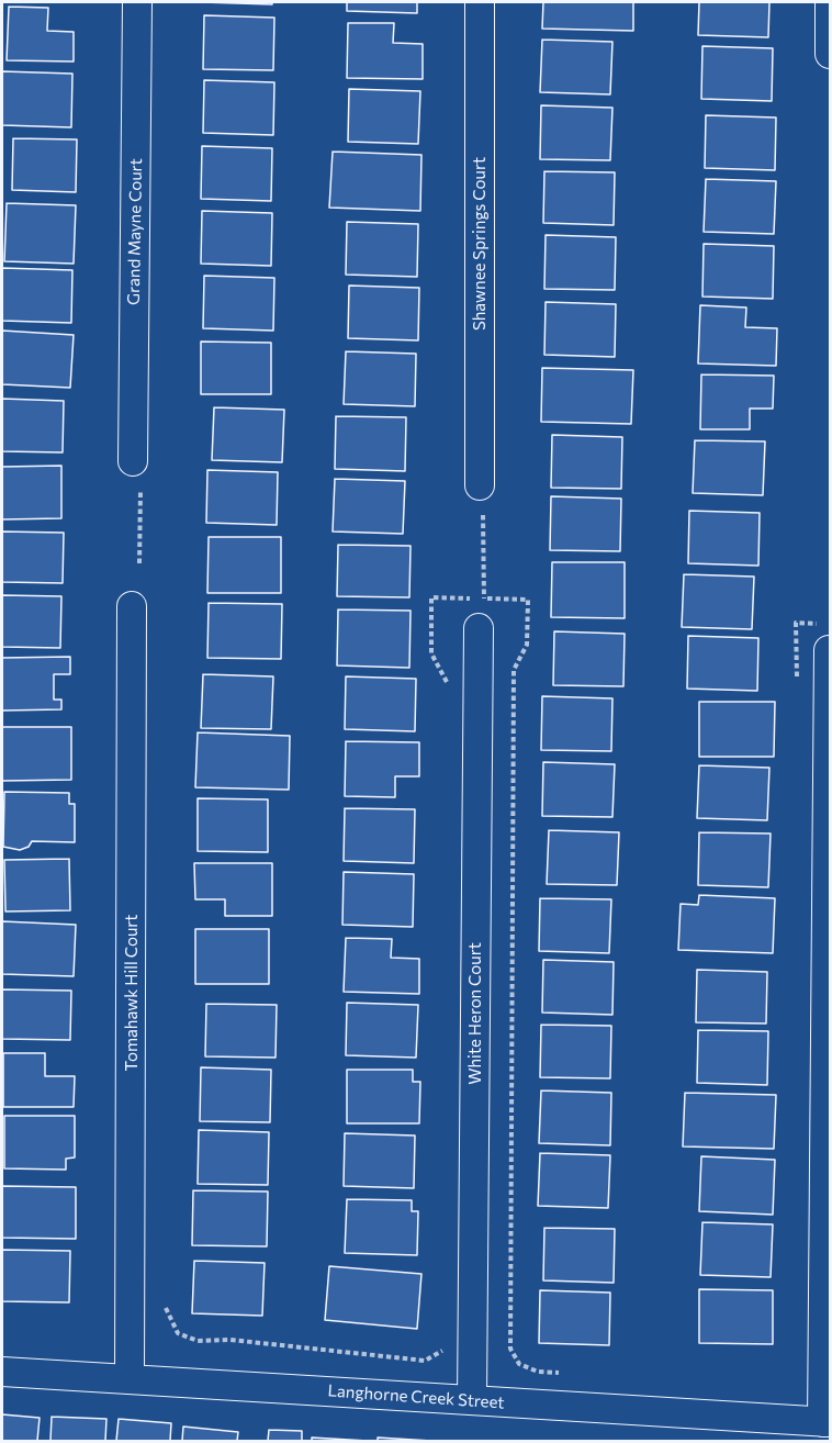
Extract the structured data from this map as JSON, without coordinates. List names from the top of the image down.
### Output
{
  "streets": {
    "street": [
      "Grand Mayne Court",
      "Shawnee Springs Court",
      "Tomahawk Hill Court",
      "White Heron Court",
      "Langhorne Creek Street"
    ]
  },
  "crossings": [
    ["Tomahawk Hill Court", "Langhorne Creek Street"],
    ["White Heron Court", "Langhorne Creek Street"]
  ]
}
